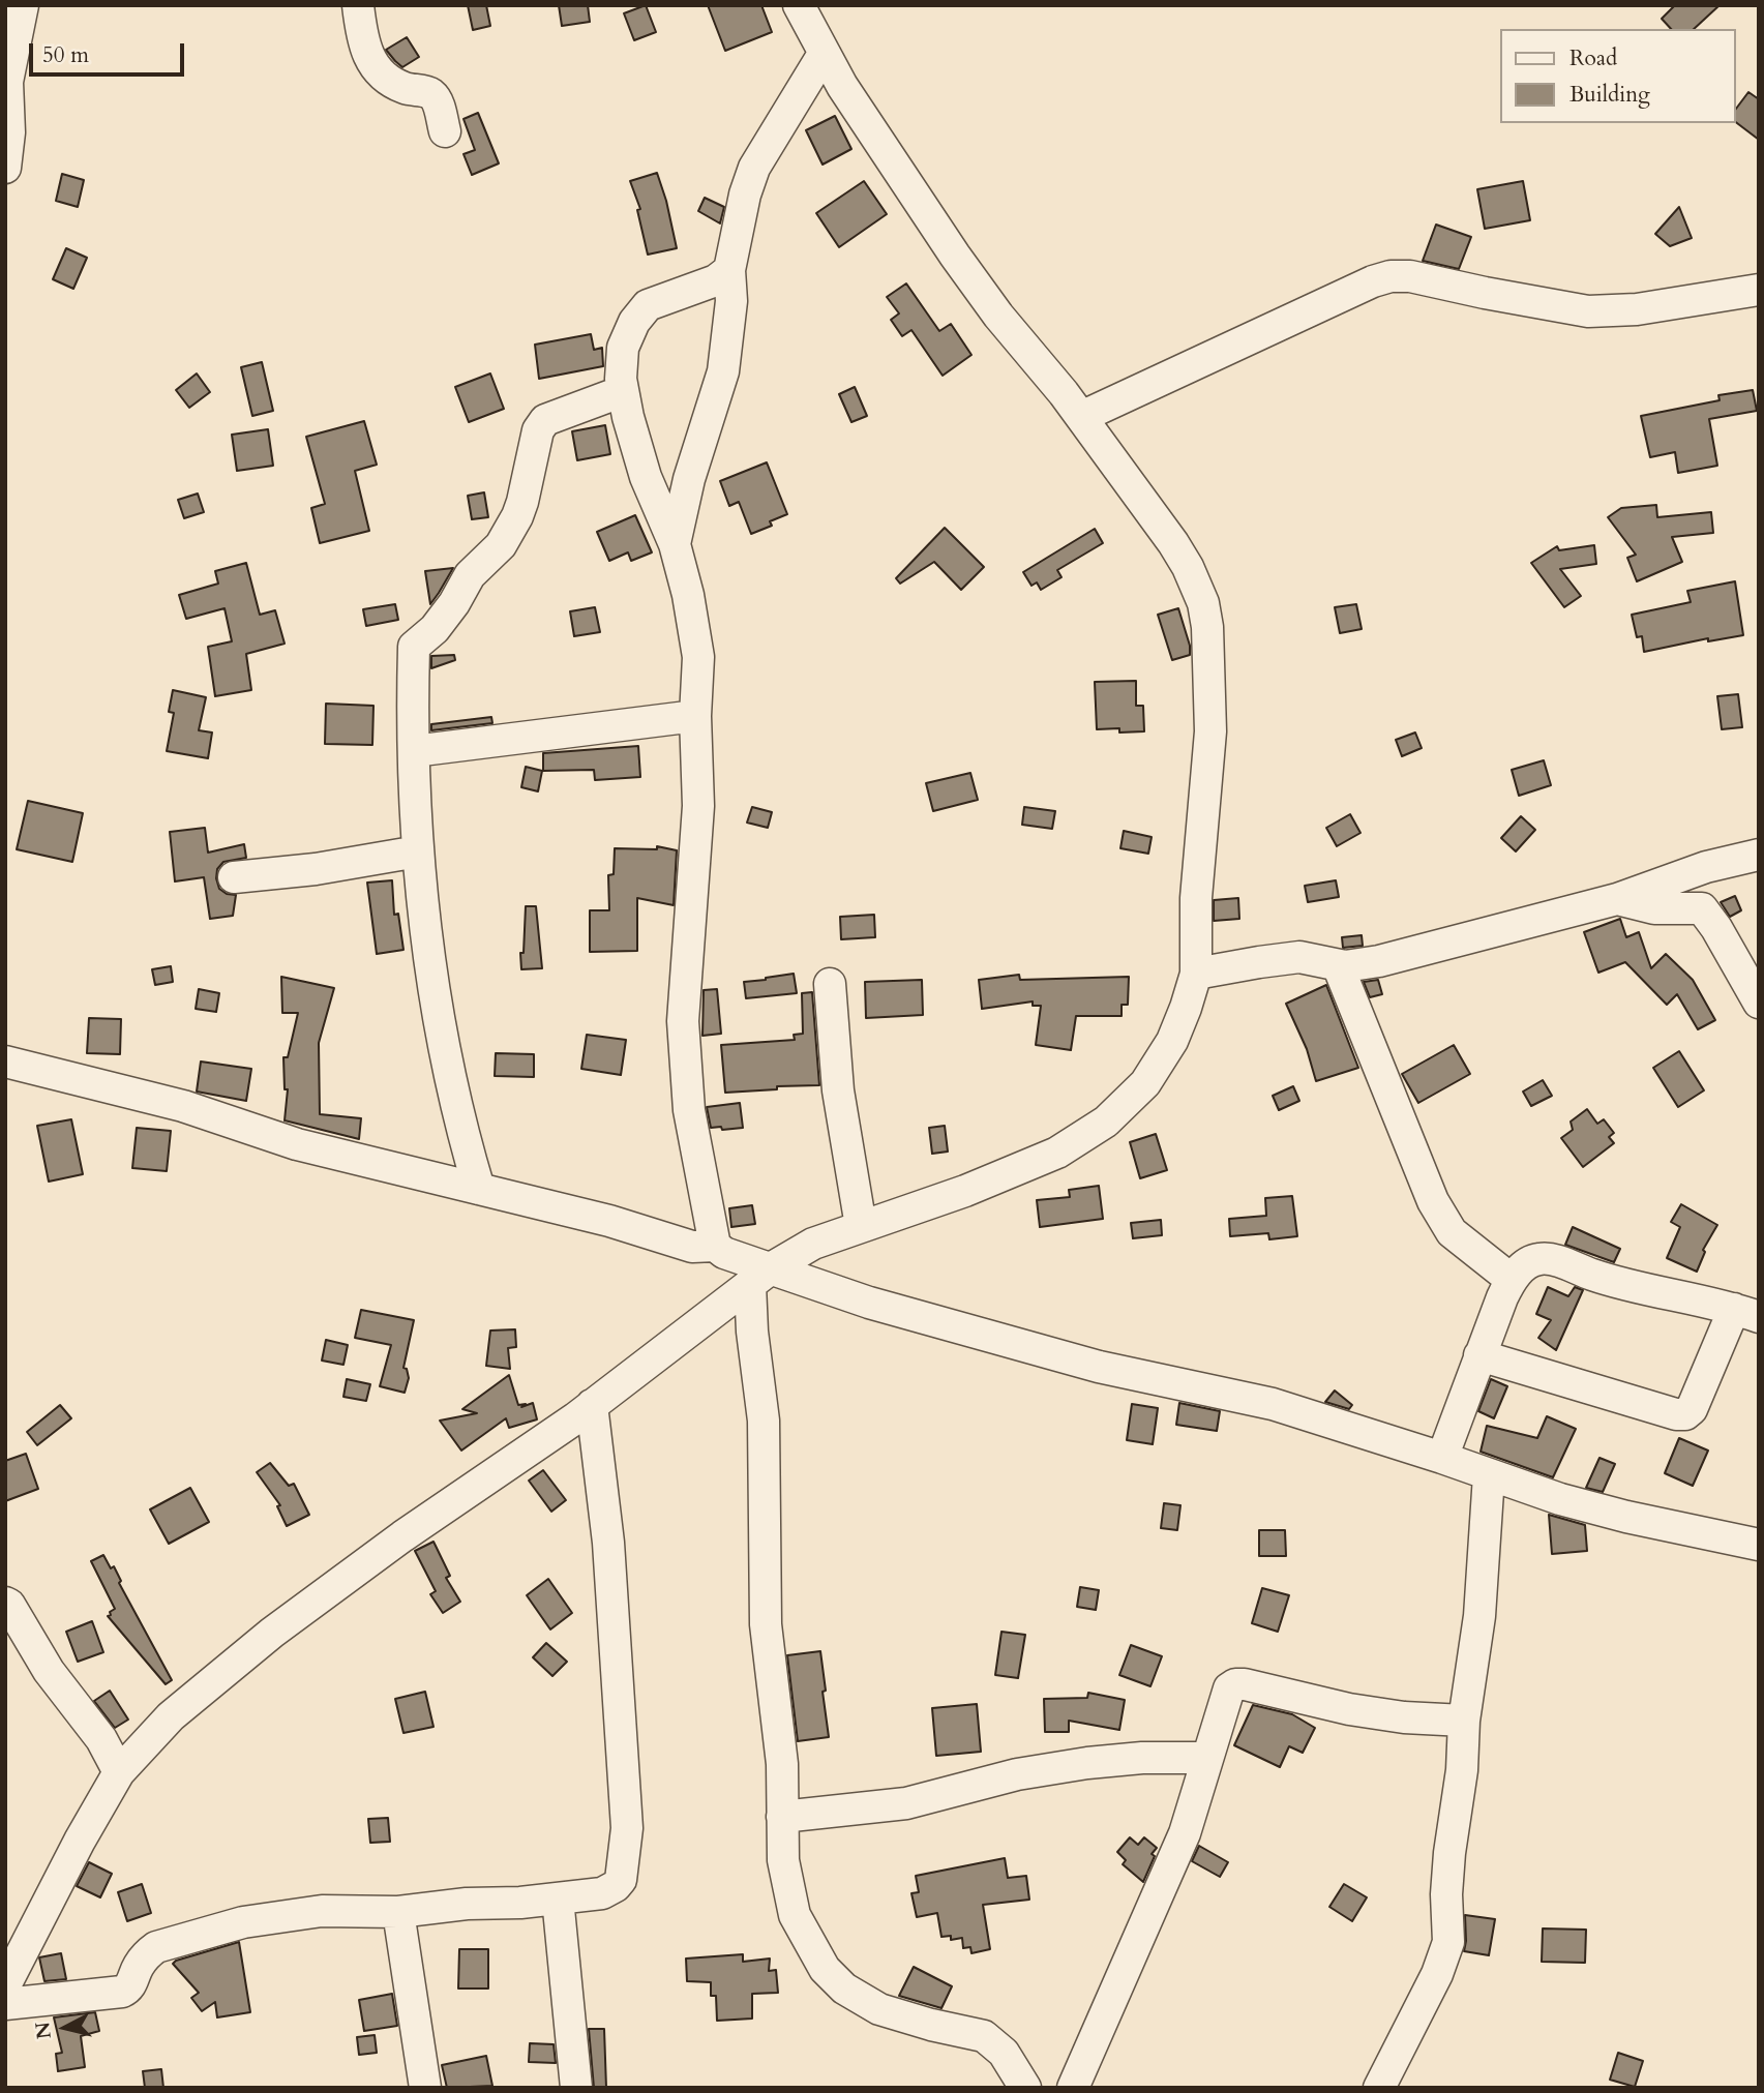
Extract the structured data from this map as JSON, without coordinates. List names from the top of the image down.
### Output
{
  "legend": ["Road", "Building"],
  "scale_bar": "50 m",
  "north": "left"
}
